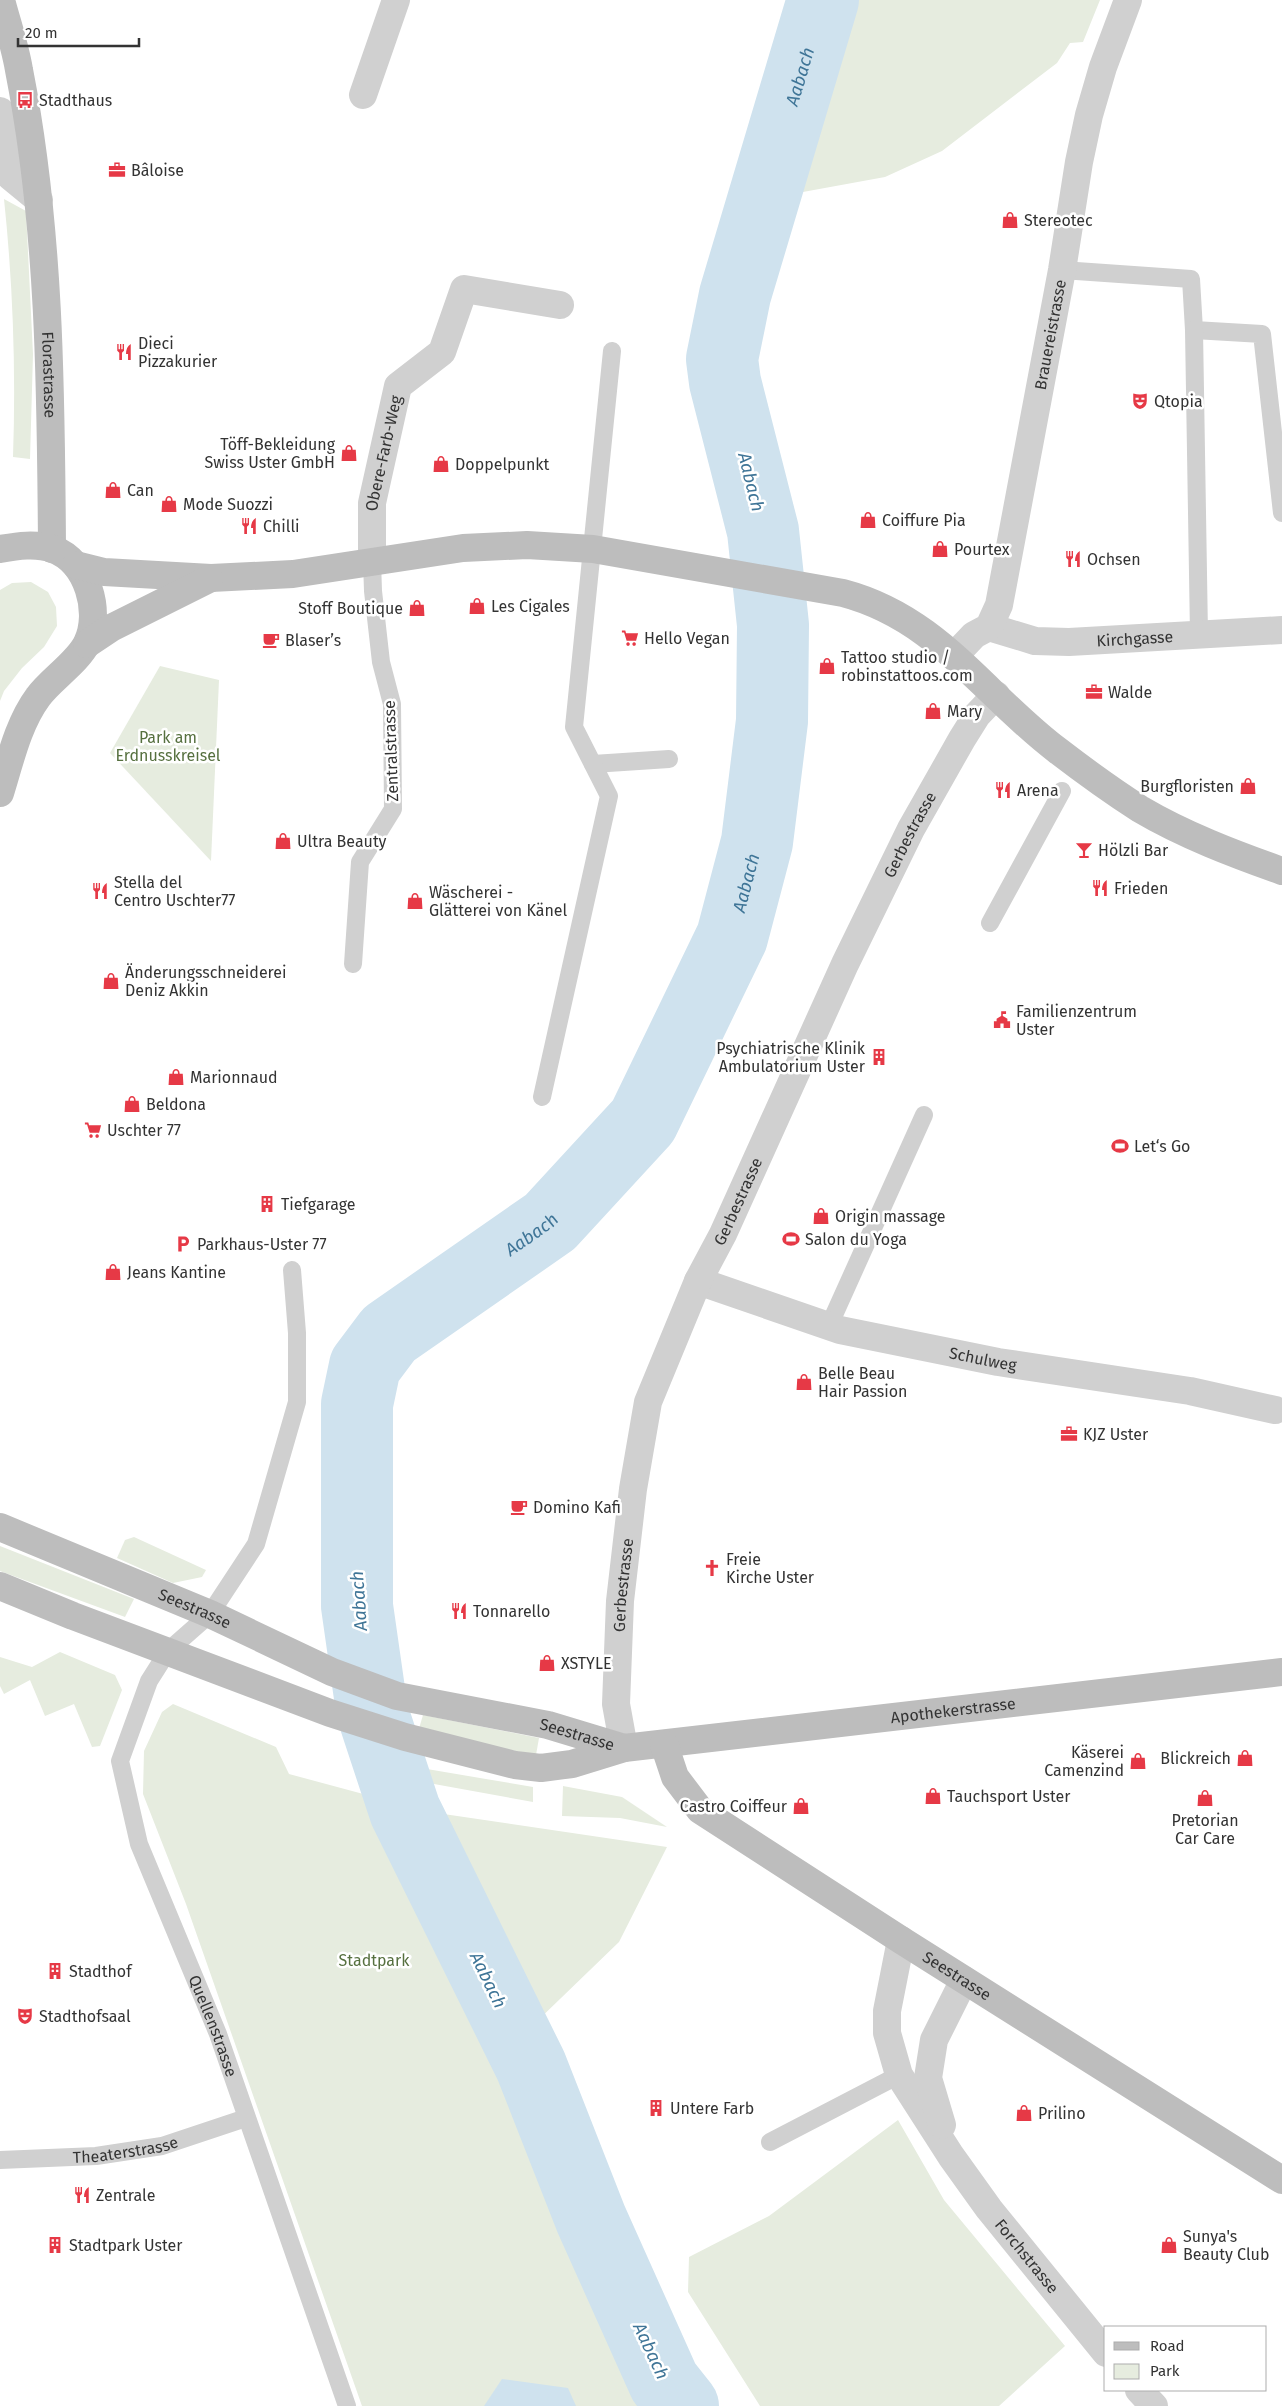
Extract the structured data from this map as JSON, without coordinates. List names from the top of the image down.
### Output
{
  "streets": {
    "street": [
      "Brauereistrasse",
      "Florastrasse",
      "Obere-Farb-Weg",
      "Kirchgasse",
      "Gerbestrasse",
      "Schulweg",
      "Seestrasse",
      "Apothekerstrasse",
      "Forchstrasse"
    ],
    "lane": ["Zentralstrasse", "Quellenstrasse", "Theaterstrasse"]
  },
  "crossings": [
    ["Brauereistrasse", "Kirchgasse"],
    ["Obere-Farb-Weg", "Zentralstrasse"],
    ["Gerbestrasse", "Schulweg"],
    ["Gerbestrasse", "Seestrasse"],
    ["Gerbestrasse", "Apothekerstrasse"],
    ["Seestrasse", "Apothekerstrasse"],
    ["Seestrasse", "Quellenstrasse"],
    ["Seestrasse", "Forchstrasse"],
    ["Quellenstrasse", "Theaterstrasse"]
  ],
  "water": ["Aabach"],
  "parks": ["Park am Erdnusskreisel", "Stadtpark"],
  "places": {
    "bus stop": ["Stadthaus"],
    "office": ["Bâloise", "Walde", "KJZ Uster"],
    "shop": [
      "Stereotec",
      "Töff-Bekleidung Swiss Uster GmbH",
      "Doppelpunkt",
      "Can",
      "Mode Suozzi",
      "Coiffure Pia",
      "Pourtex",
      "Les Cigales",
      "Stoff Boutique",
      "Tattoo studio / robinstattoos.com",
      "Mary",
      "Burgfloristen",
      "Ultra Beauty",
      "Wäscherei - Glätterei von Känel",
      "Änderungsschneiderei Deniz Akkin",
      "Marionnaud",
      "Beldona",
      "Origin massage",
      "Jeans Kantine",
      "Belle Beau Hair Passion",
      "XSTYLE",
      "Blickreich",
      "Käserei Camenzind",
      "Tauchsport Uster",
      "Pretorian Car Care",
      "Castro Coiffeur",
      "Prilino",
      "Sunya's Beauty Club"
    ],
    "restaurant": [
      "Dieci Pizzakurier",
      "Chilli",
      "Ochsen",
      "Arena",
      "Frieden",
      "Stella del Centro Uschter77",
      "Tonnarello",
      "Zentrale"
    ],
    "theatre": ["Qtopia", "Stadthofsaal"],
    "supermarket": ["Hello Vegan", "Uschter 77"],
    "cafe": ["Blaser’s", "Domino Kafi"],
    "bar": ["Hölzli Bar"],
    "public building": ["Familienzentrum Uster"],
    "building": [
      "Psychiatrische Klinik Ambulatorium Uster",
      "Tiefgarage",
      "Stadthof",
      "Untere Farb",
      "Stadtpark Uster"
    ],
    "sports": ["Let‘s Go", "Salon du Yoga"],
    "parking": ["Parkhaus-Uster 77"],
    "church": ["Freie Kirche Uster"]
  },
  "legend": ["Road", "Park"],
  "scale_bar": "20 m"
}
